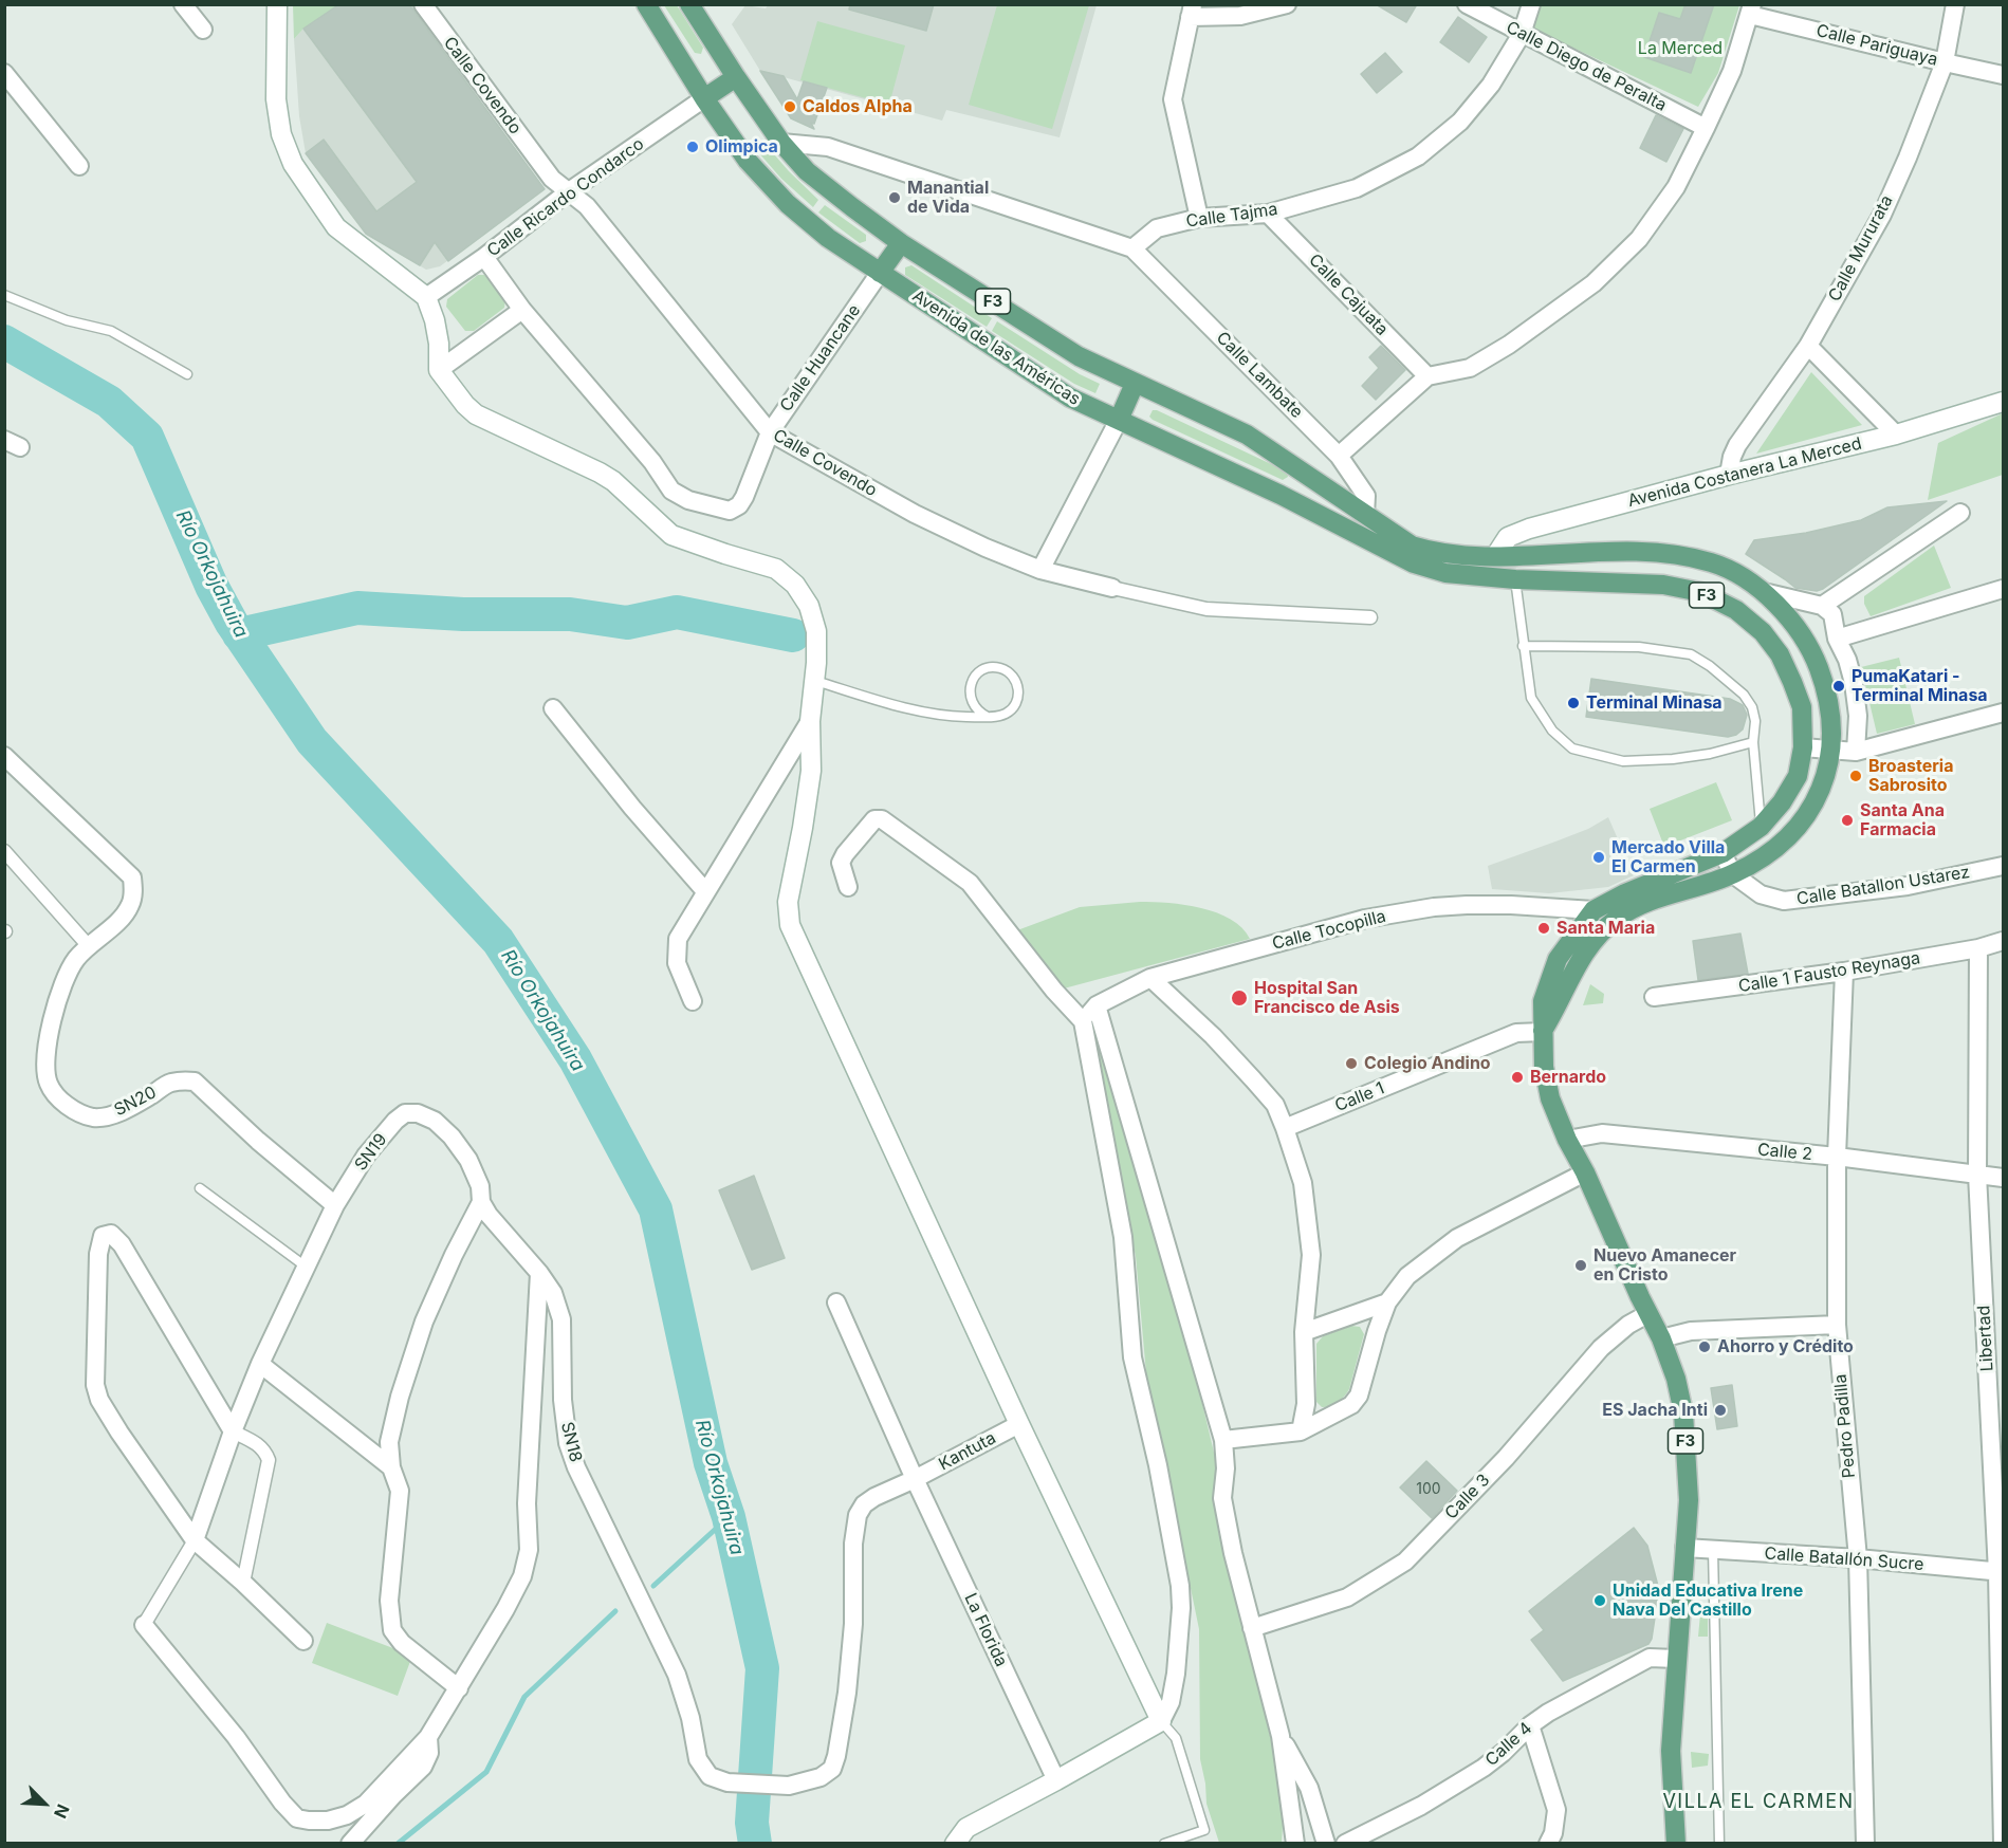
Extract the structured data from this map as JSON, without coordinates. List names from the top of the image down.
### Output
{
  "streets": {
    "main road": ["F3", "Avenida de las Américas", "Avenida Costanera La Merced"],
    "street": [
      "Calle Pariguaya",
      "Calle Diego de Peralta",
      "Calle Covendo",
      "Calle Ricardo Condarco",
      "Calle Tajma",
      "Calle Mururata",
      "Calle Cajuata",
      "Calle Huancane",
      "Calle Lambate",
      "Calle Batallon Ustarez",
      "Calle Tocopilla",
      "Calle 1 Fausto Reynaga",
      "Calle 1",
      "SN20",
      "SN19",
      "Calle 2",
      "Libertad",
      "Pedro Padilla",
      "SN18",
      "Kantuta",
      "Calle 3",
      "Calle Batallón Sucre",
      "La Florida",
      "Calle 4"
    ]
  },
  "crossings": [
    ["Calle Pariguaya", "Calle Mururata"],
    ["Calle Diego de Peralta", "Calle Tajma"],
    ["Calle Covendo", "Calle Ricardo Condarco"],
    ["Calle Covendo", "Calle Huancane"],
    ["Calle Ricardo Condarco", "Avenida de las Américas"],
    ["Calle Tajma", "Calle Cajuata"],
    ["Calle Tajma", "Calle Lambate"],
    ["Calle Mururata", "Avenida Costanera La Merced"],
    ["F3", "Avenida de las Américas"],
    ["F3", "Calle Lambate"],
    ["F3", "Avenida Costanera La Merced"],
    ["F3", "Calle Batallon Ustarez"],
    ["F3", "Calle Tocopilla"],
    ["F3", "Calle 1"],
    ["F3", "Calle 2"],
    ["F3", "Calle 3"],
    ["F3", "Calle Batallón Sucre"],
    ["F3", "Calle 4"],
    ["Avenida de las Américas", "Calle Huancane"],
    ["Calle 1 Fausto Reynaga", "Libertad"],
    ["Calle 1 Fausto Reynaga", "Pedro Padilla"],
    ["SN20", "SN19"],
    ["SN19", "SN18"],
    ["Calle 2", "Libertad"],
    ["Calle 2", "Pedro Padilla"],
    ["Libertad", "Calle Batallón Sucre"],
    ["Pedro Padilla", "Calle Batallón Sucre"],
    ["SN18", "Kantuta"],
    ["Kantuta", "La Florida"]
  ],
  "districts": ["VILLA EL CARMEN"],
  "water": ["Río Orkojahuira"],
  "parks": ["La Merced"],
  "places": [
    "Caldos Alpha",
    "Olimpica",
    "Manantial de Vida",
    "PumaKatari - Terminal Minasa",
    "Terminal Minasa",
    "Broasteria Sabrosito",
    "Santa Ana Farmacia",
    "Mercado Villa El Carmen",
    "Santa Maria",
    "Hospital San Francisco de Asis",
    "Colegio Andino",
    "Bernardo",
    "Nuevo Amanecer en Cristo",
    "Ahorro y Crédito",
    "ES Jacha Inti",
    "Unidad Educativa Irene Nava Del Castillo"
  ],
  "house_numbers": ["100"],
  "north": "bottom right"
}
